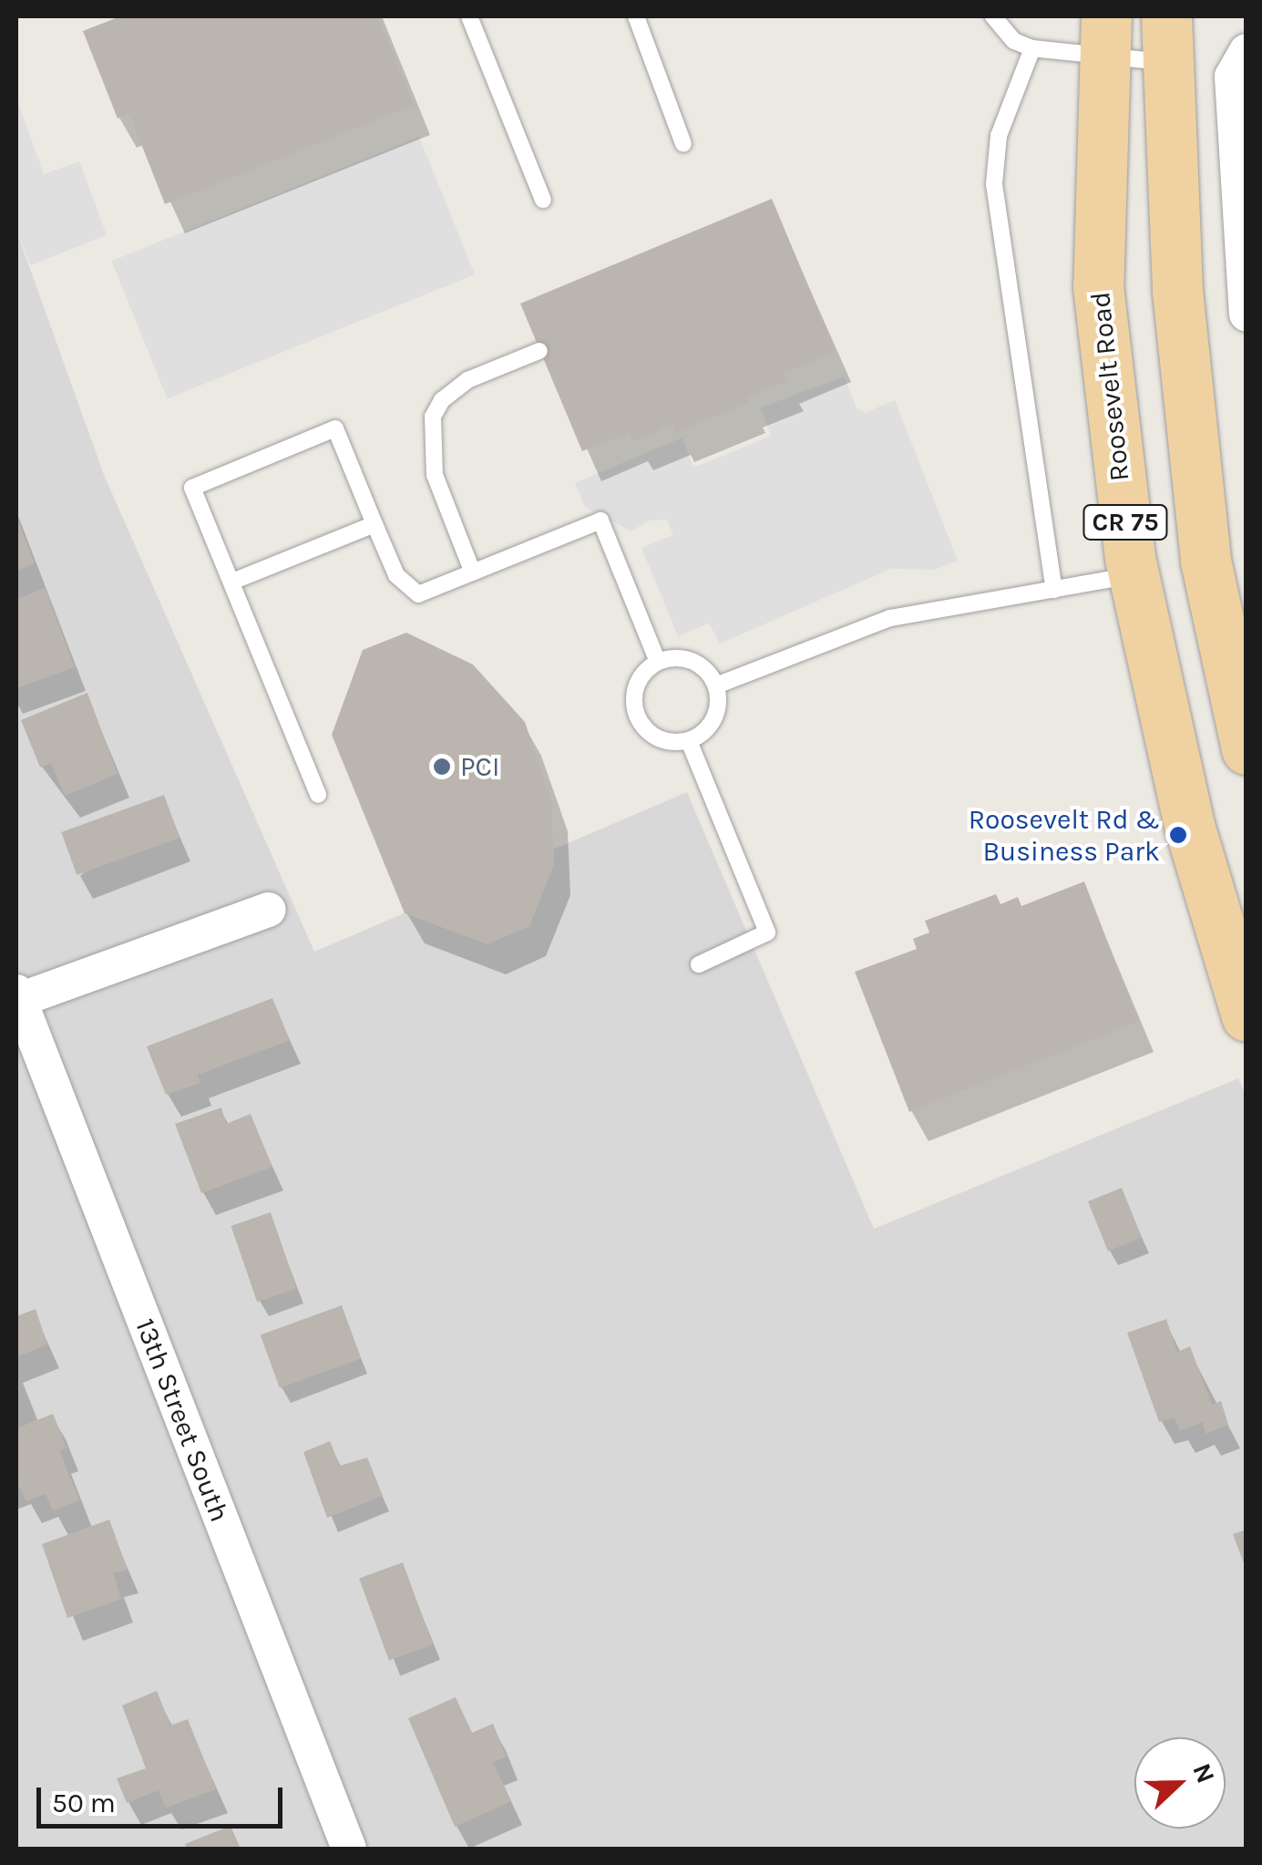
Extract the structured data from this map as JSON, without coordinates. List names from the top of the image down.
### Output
{
  "streets": {
    "main road": ["Roosevelt Road", "CR 75"],
    "street": ["13th Street South"]
  },
  "places": ["PCI", "Roosevelt Rd & Business Park"],
  "scale_bar": "50 m",
  "north": "right"
}
